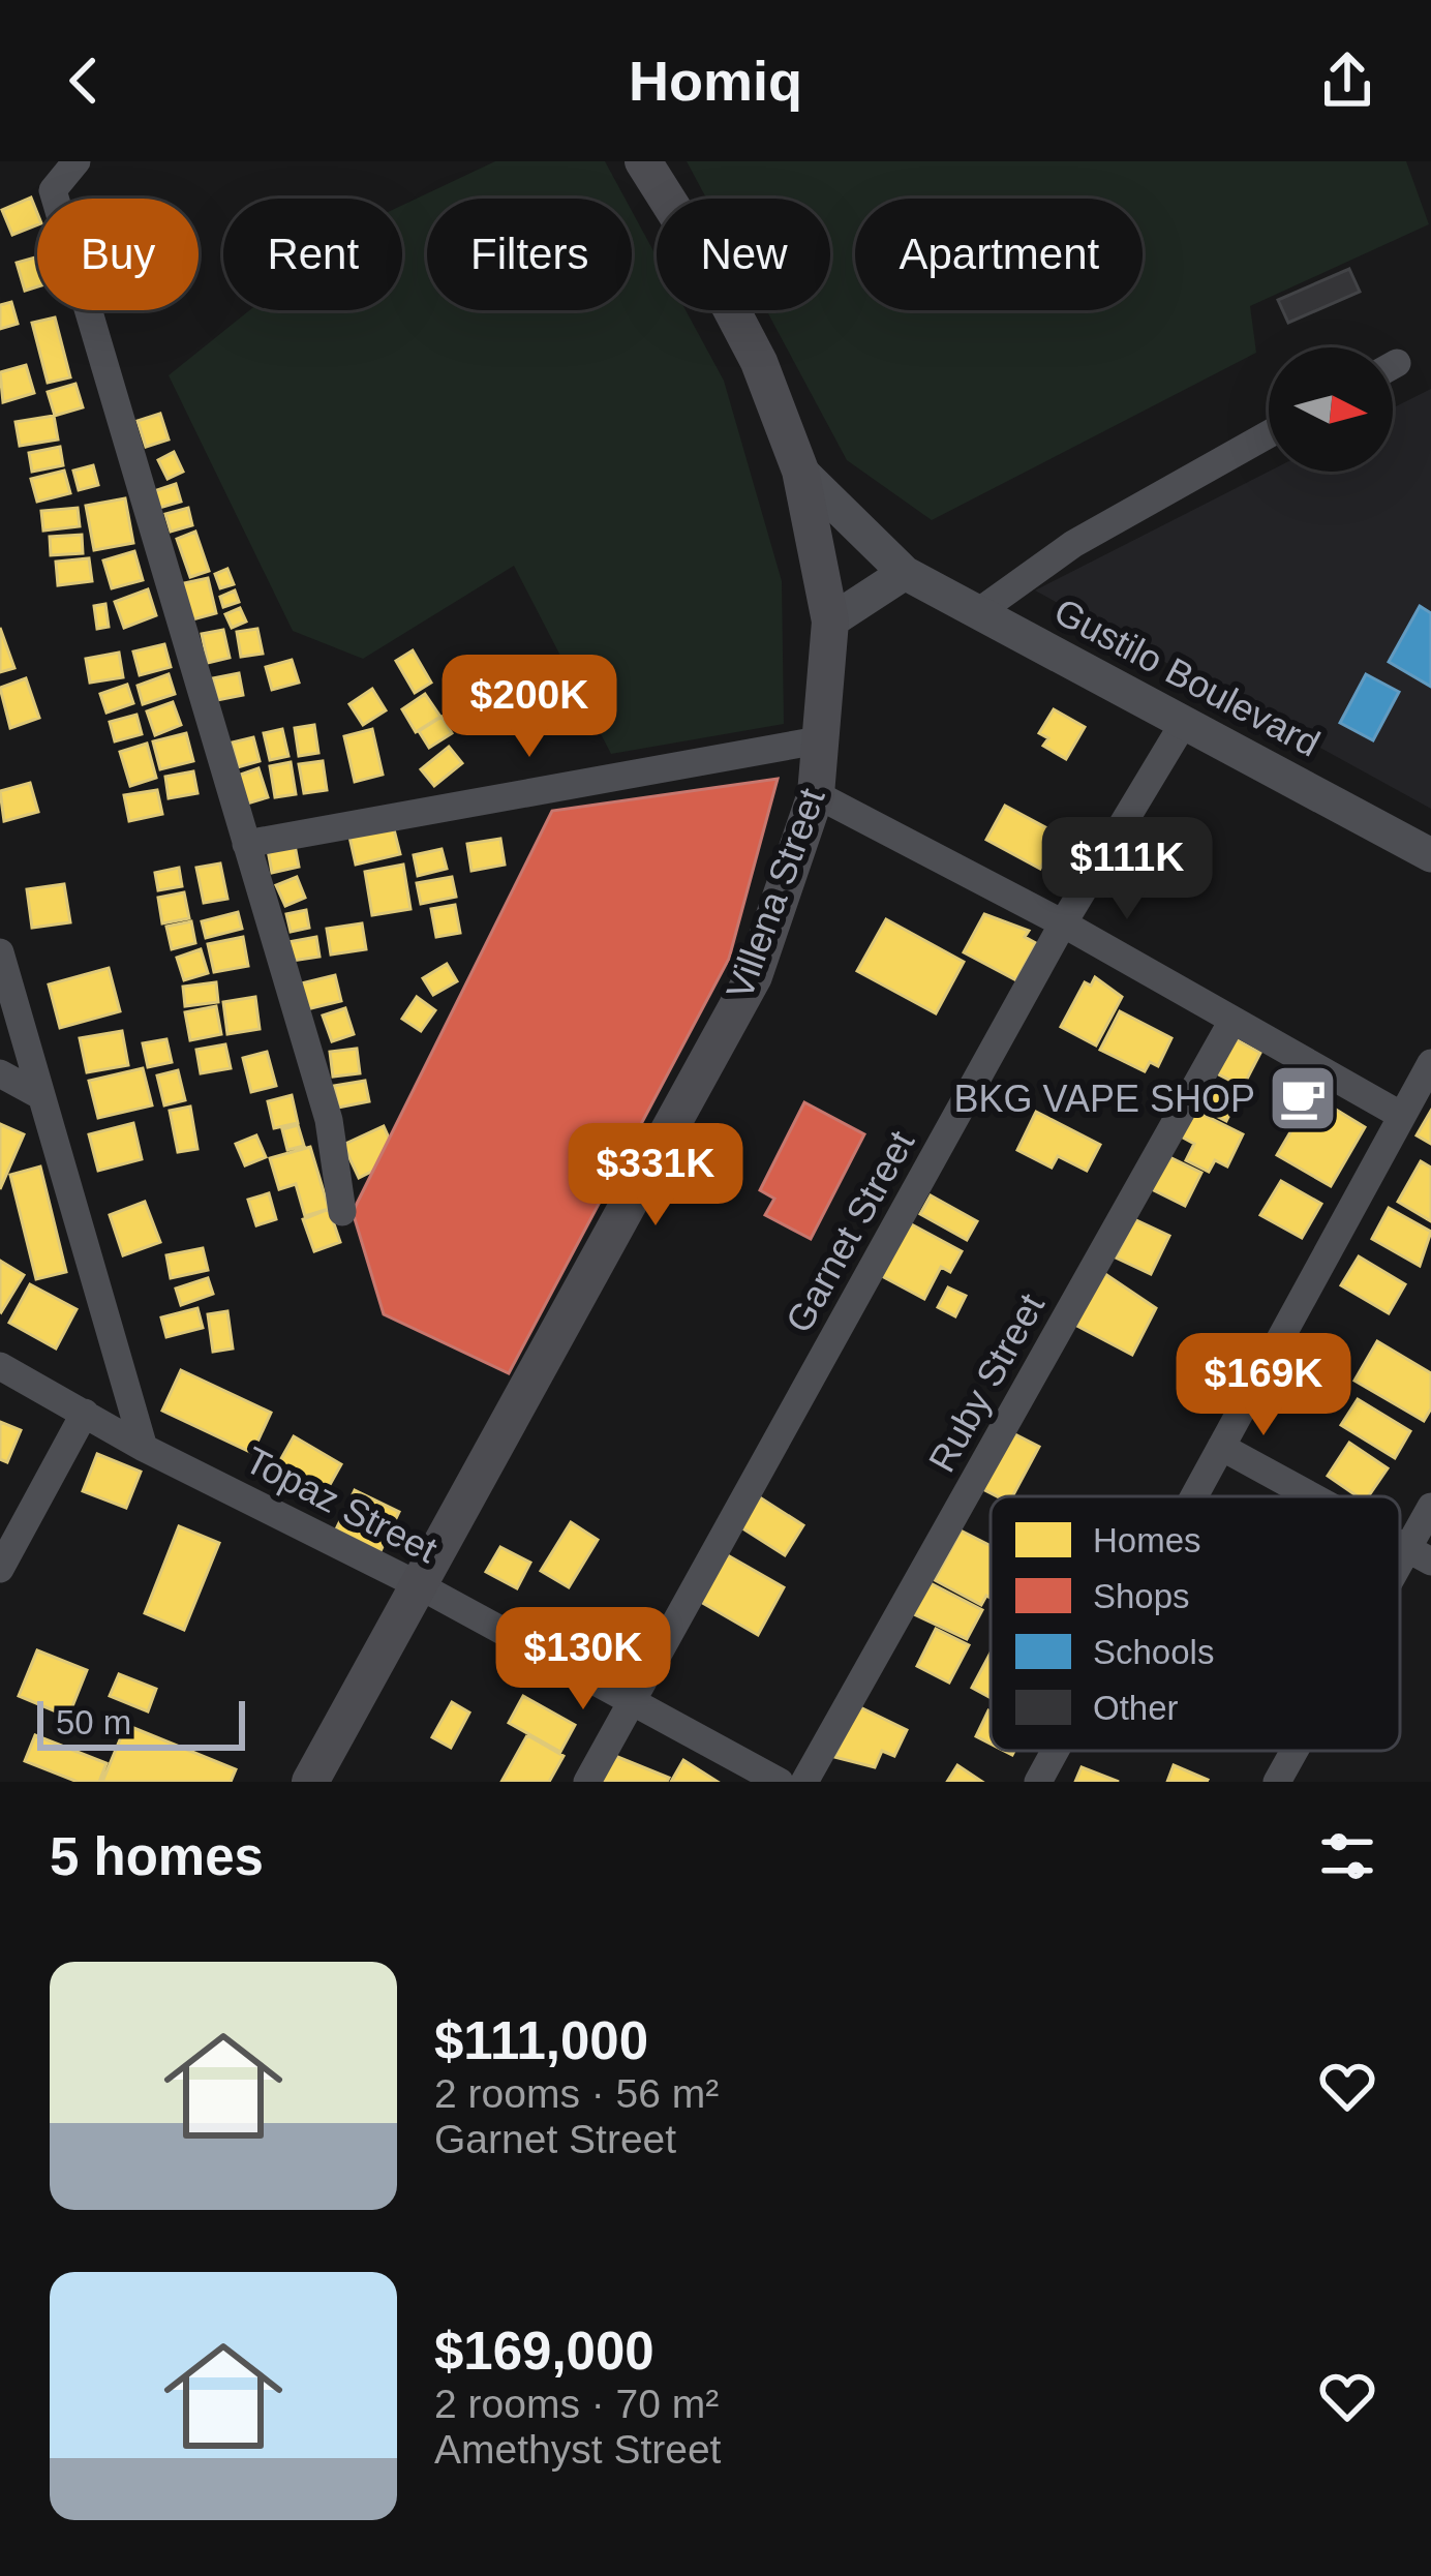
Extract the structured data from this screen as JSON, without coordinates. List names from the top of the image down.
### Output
{
  "streets": {
    "main road": ["Villena Street"],
    "street": [
      "Gustilo Boulevard",
      "Garnet Street",
      "Ruby Street",
      "Topaz Street"
    ]
  },
  "crossings": [
    ["Gustilo Boulevard", "Villena Street"],
    ["Gustilo Boulevard", "Garnet Street"],
    ["Villena Street", "Topaz Street"],
    ["Garnet Street", "Topaz Street"]
  ],
  "places": {
    "cafe": ["BKG VAPE SHOP"]
  },
  "legend": [
    "Homes",
    "Shops",
    "Schools",
    "Other"
  ],
  "scale_bar": "50 m",
  "north": "right",
  "page": {
    "header": "Homiq",
    "chip": [
      "Buy",
      "Rent",
      "Filters",
      "New",
      "Apartment"
    ],
    "price": [
      "$200K",
      "$111K",
      "$331K",
      "$169K",
      "$130K"
    ],
    "scale": "50 m",
    "heading": "5 homes",
    "list": [
      {
        "name": "$111,000",
        "note": "2 rooms · 56 m² · Garnet Street"
      },
      {
        "name": "$169,000",
        "note": "2 rooms · 70 m² · Amethyst Street"
      }
    ]
  }
}
